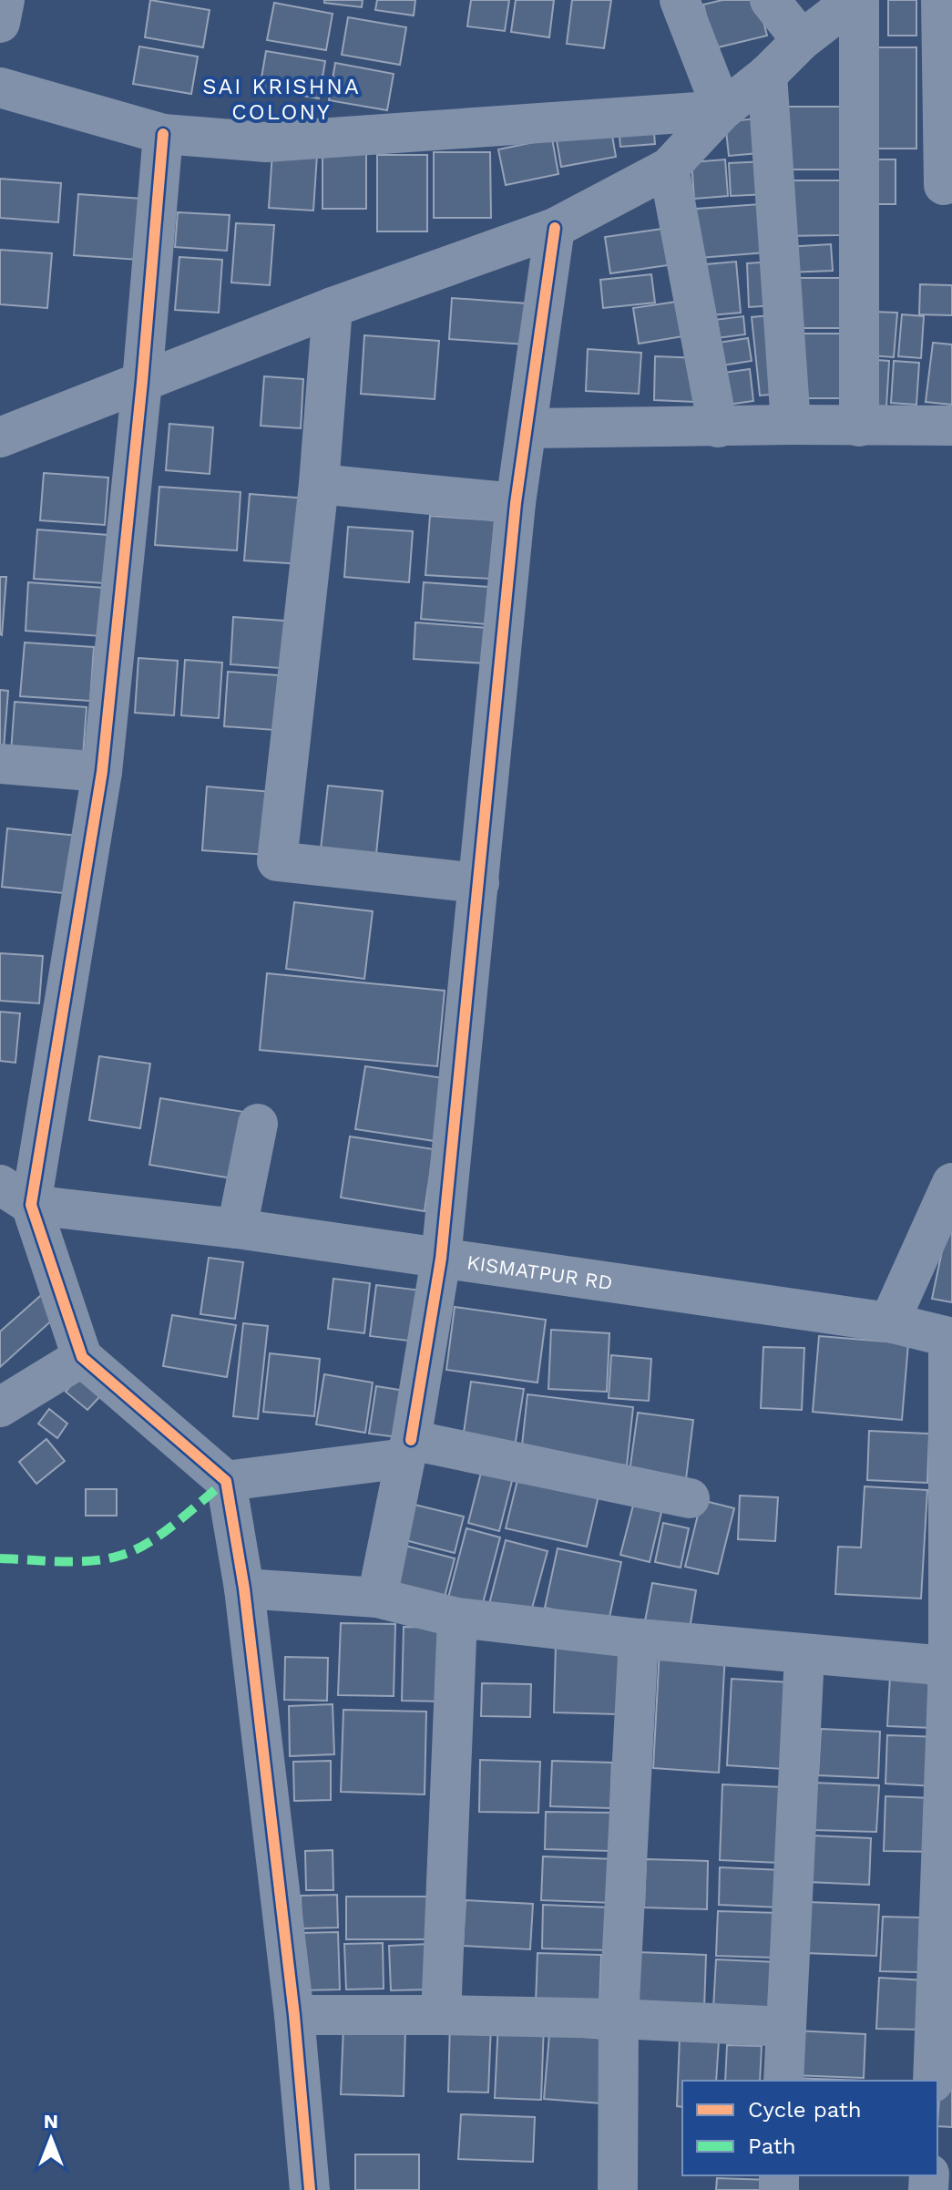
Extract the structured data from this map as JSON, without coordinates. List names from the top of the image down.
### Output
{
  "streets": {
    "street": ["KISMATPUR RD"]
  },
  "districts": ["SAI KRISHNA COLONY"],
  "legend": ["Cycle path", "Path"],
  "north": "top"
}
